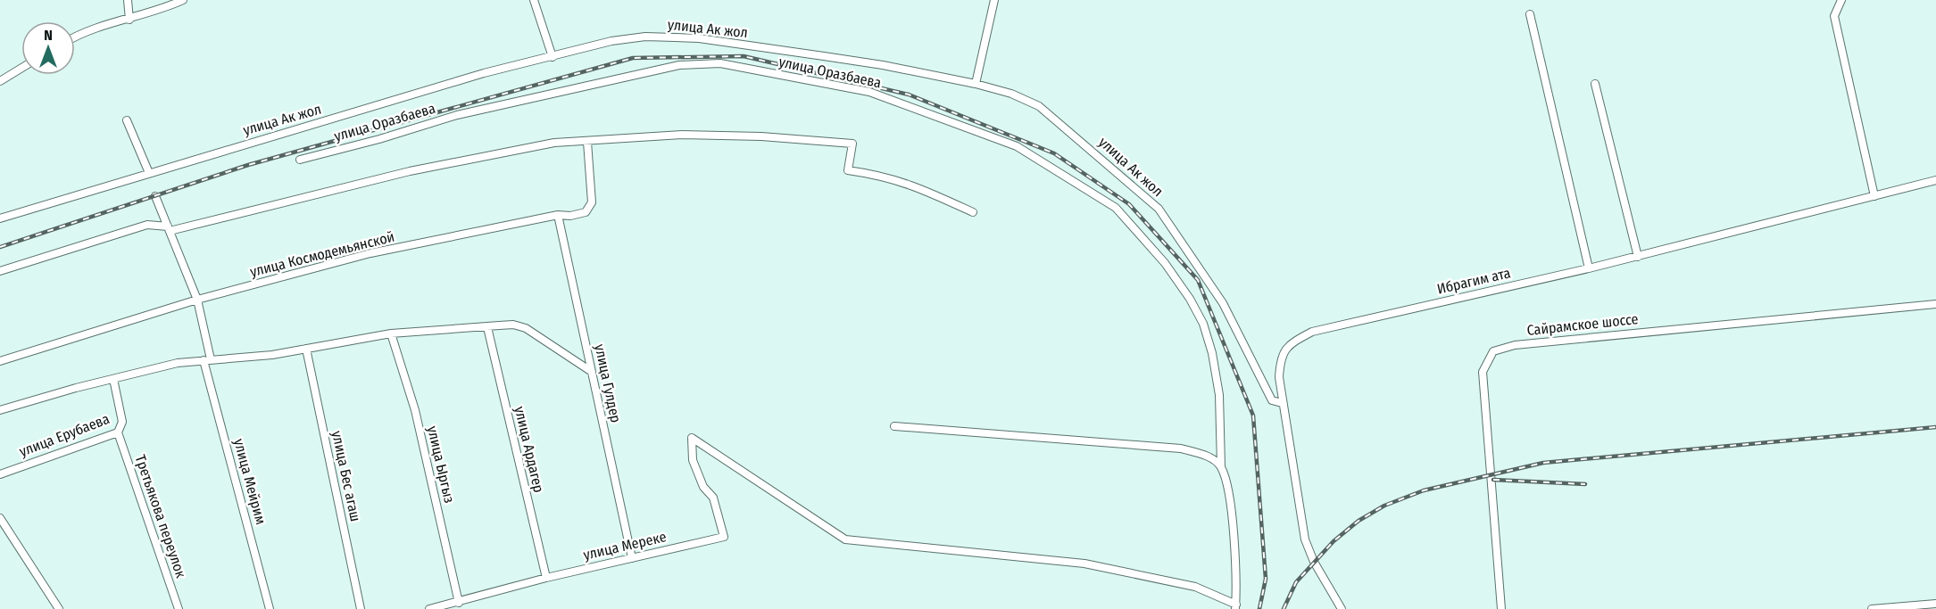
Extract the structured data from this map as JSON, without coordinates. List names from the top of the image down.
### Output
{
  "streets": {
    "street": [
      "улица Ак жол",
      "улица Оразбаева",
      "улица Космодемьянской",
      "Ибрагим ата",
      "Сайрамское шоссе",
      "улица Гулдер",
      "улица Ерубаева",
      "улица Ардагер",
      "улица Ыргыз",
      "улица Бес агаш",
      "улица Мейрим",
      "Третьякова переулок",
      "улица Мереке"
    ]
  },
  "crossings": [
    ["улица Ак жол", "Ибрагим ата"],
    ["улица Оразбаева", "улица Мереке"],
    ["улица Космодемьянской", "улица Гулдер"],
    ["улица Космодемьянской", "улица Мейрим"],
    ["улица Гулдер", "улица Мереке"],
    ["улица Ерубаева", "Третьякова переулок"],
    ["улица Ардагер", "улица Мереке"],
    ["улица Ыргыз", "улица Мереке"]
  ],
  "north": "top"
}
